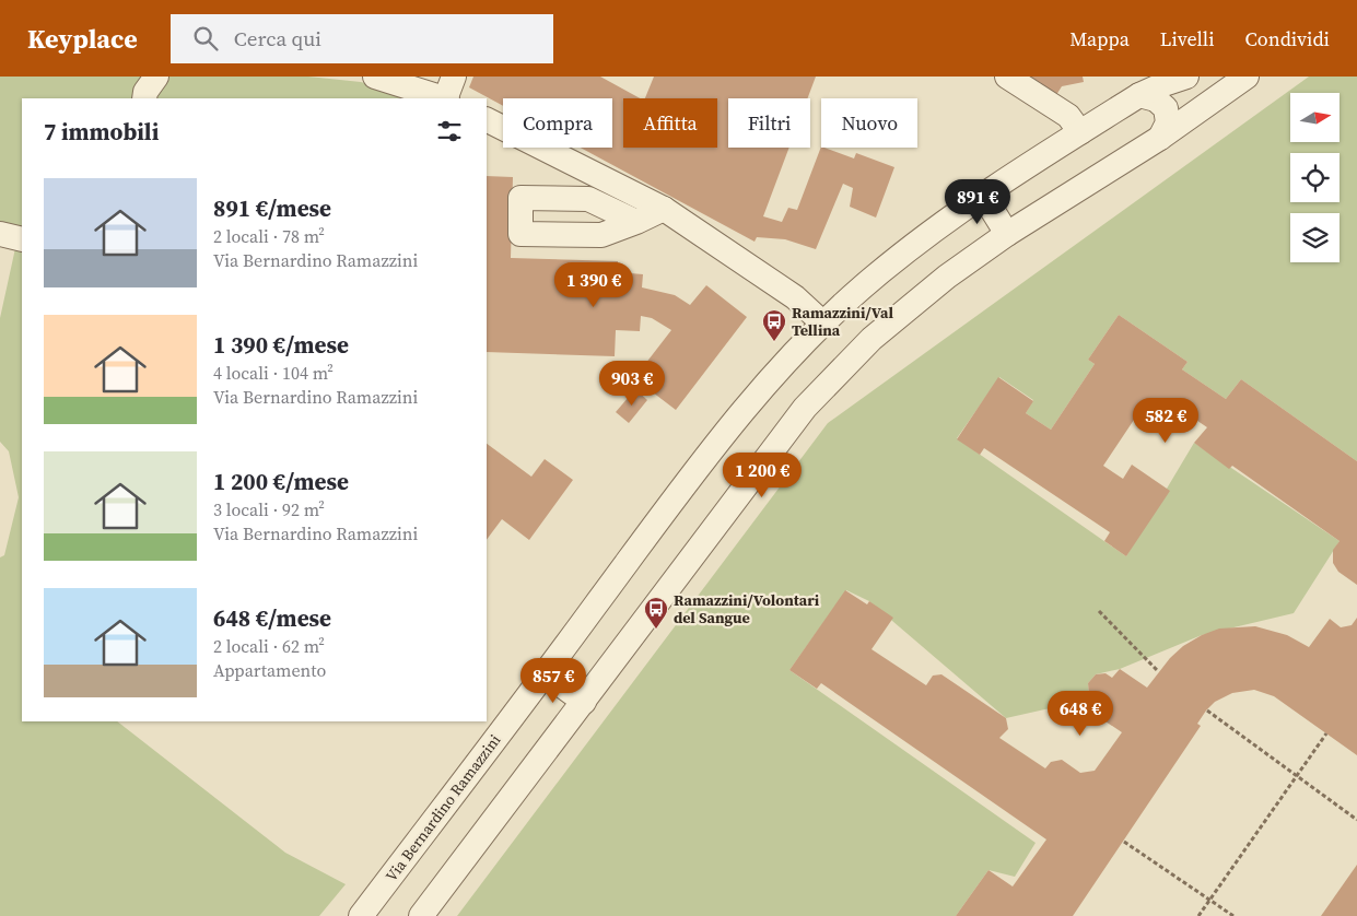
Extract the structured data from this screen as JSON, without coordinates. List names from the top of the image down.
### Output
{
  "streets": {
    "street": ["Via Bernardino Ramazzini"]
  },
  "places": {
    "bus stop": ["Ramazzini/Val Tellina", "Ramazzini/Volontari del Sangue"]
  },
  "north": "right",
  "page": {
    "header": "Keyplace",
    "search": "Cerca qui",
    "nav": ["Mappa", "Livelli", "Condividi"],
    "chip": [
      "Compra",
      "Affitta",
      "Filtri",
      "Nuovo"
    ],
    "heading": "7 immobili",
    "list": [
      {
        "name": "891 €/mese",
        "note": "2 locali · 78 m² · Via Bernardino Ramazzini"
      },
      {
        "name": "1 390 €/mese",
        "note": "4 locali · 104 m² · Via Bernardino Ramazzini"
      },
      {
        "name": "1 200 €/mese",
        "note": "3 locali · 92 m² · Via Bernardino Ramazzini"
      },
      {
        "name": "648 €/mese",
        "note": "2 locali · 62 m² · Appartamento"
      }
    ],
    "price": [
      "891 €",
      "1 390 €",
      "903 €",
      "582 €",
      "1 200 €",
      "857 €",
      "648 €"
    ]
  }
}
